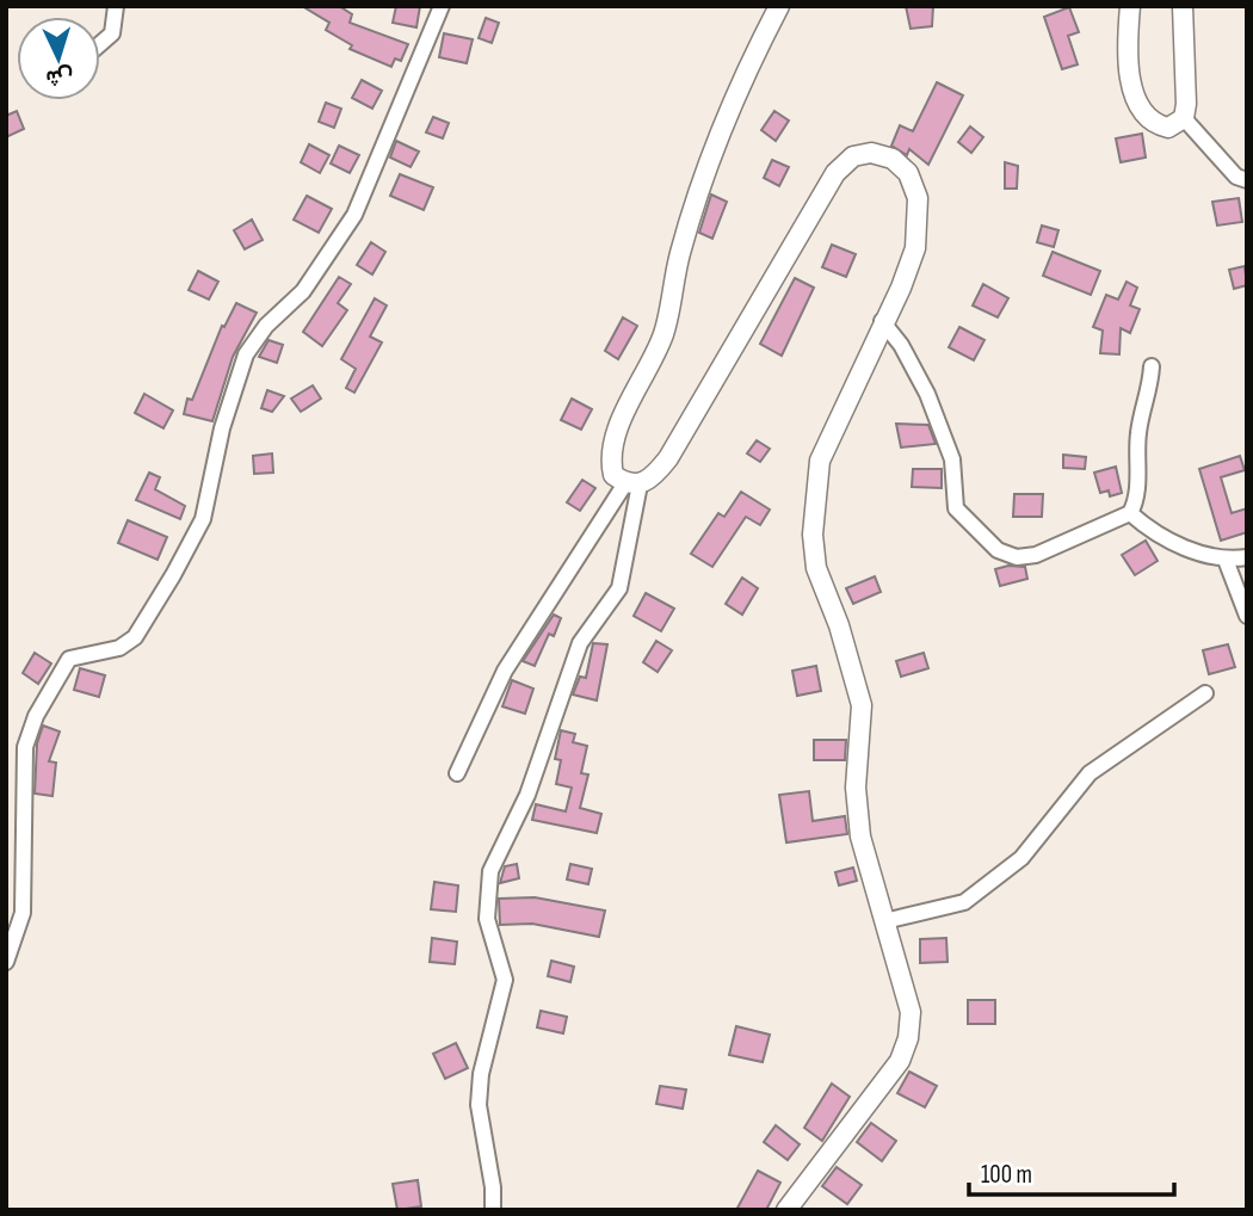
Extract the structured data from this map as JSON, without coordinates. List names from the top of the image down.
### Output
{
  "scale_bar": "100 m",
  "north": "bottom"
}
